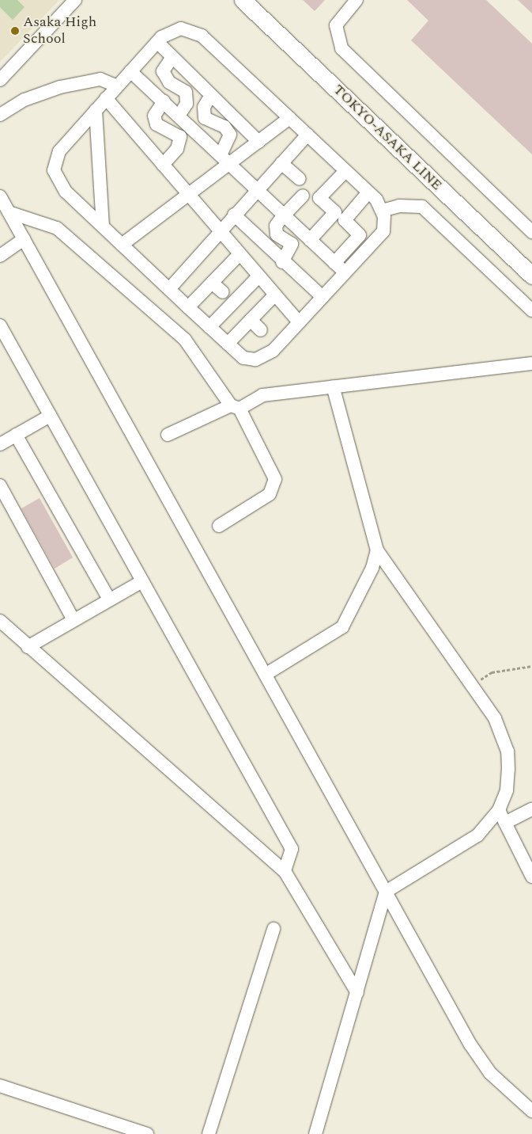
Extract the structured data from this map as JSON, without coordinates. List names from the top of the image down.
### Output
{
  "streets": {
    "main road": ["TOKYO-ASAKA LINE"]
  },
  "places": ["Asaka High School"]
}
